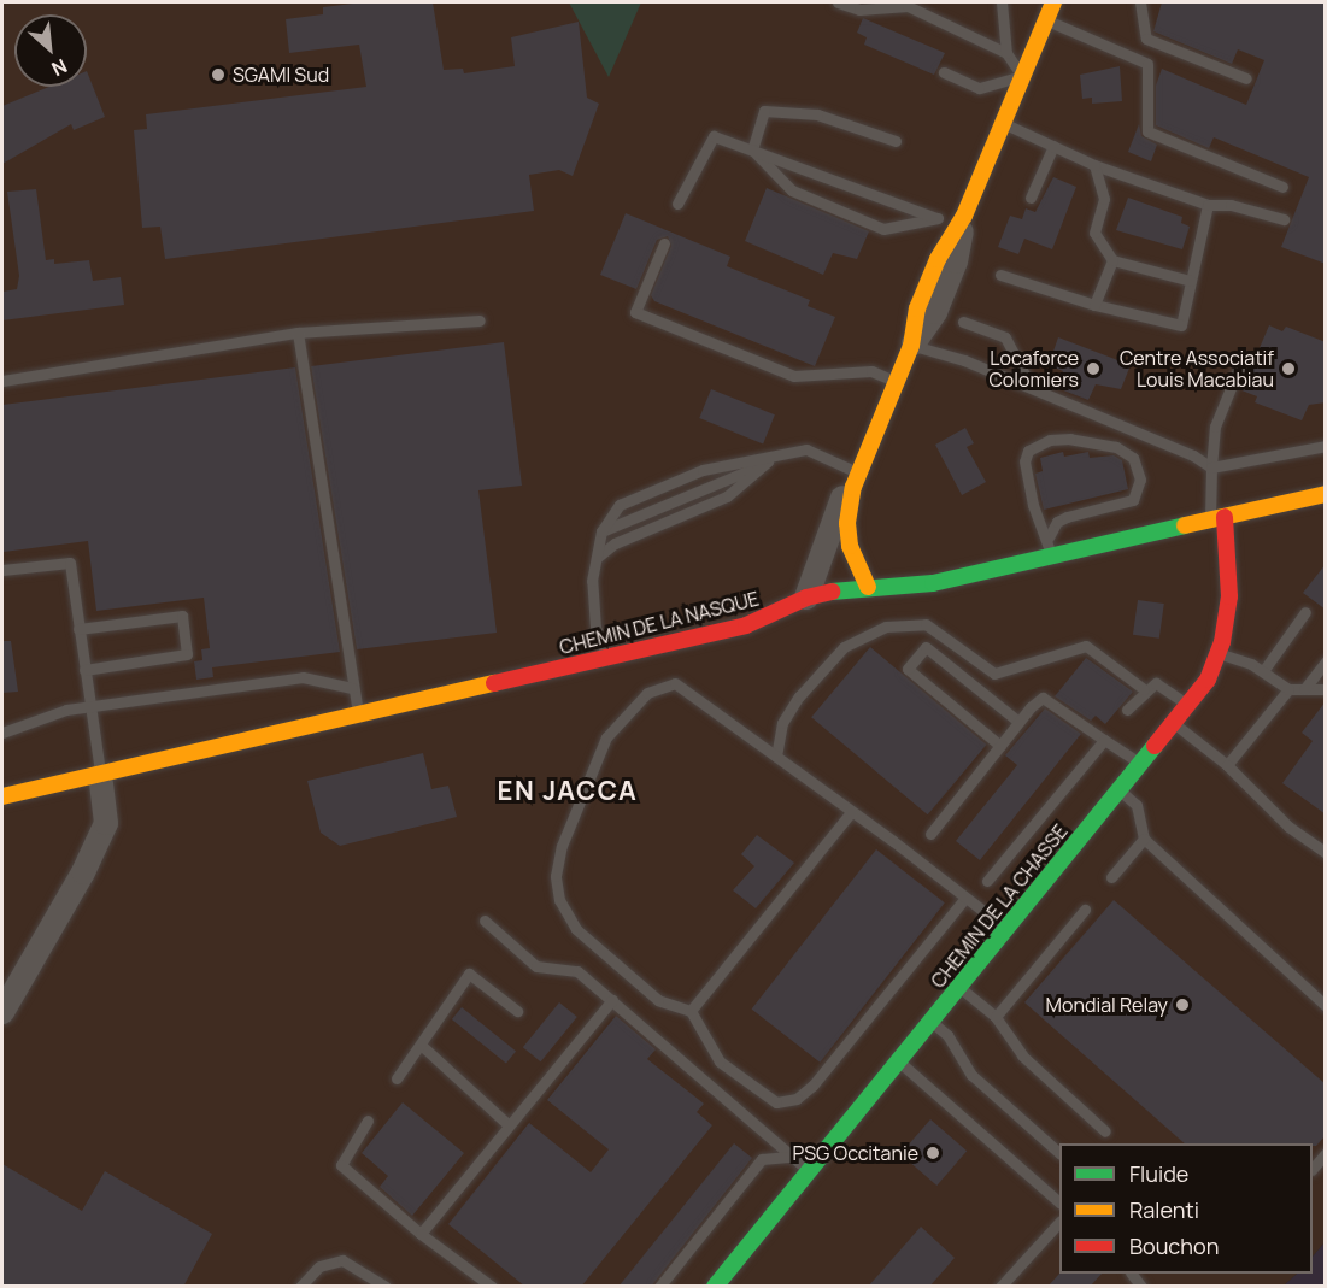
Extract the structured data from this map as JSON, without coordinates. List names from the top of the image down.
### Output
{
  "streets": {
    "street": ["CHEMIN DE LA NASQUE", "CHEMIN DE LA CHASSE"]
  },
  "crossings": [
    ["CHEMIN DE LA NASQUE", "CHEMIN DE LA CHASSE"]
  ],
  "districts": ["EN JACCA"],
  "places": [
    "SGAMI Sud",
    "Locaforce Colomiers",
    "Centre Associatif Louis Macabiau",
    "Mondial Relay",
    "PSG Occitanie"
  ],
  "legend": ["Fluide", "Ralenti", "Bouchon"],
  "north": "bottom right"
}
